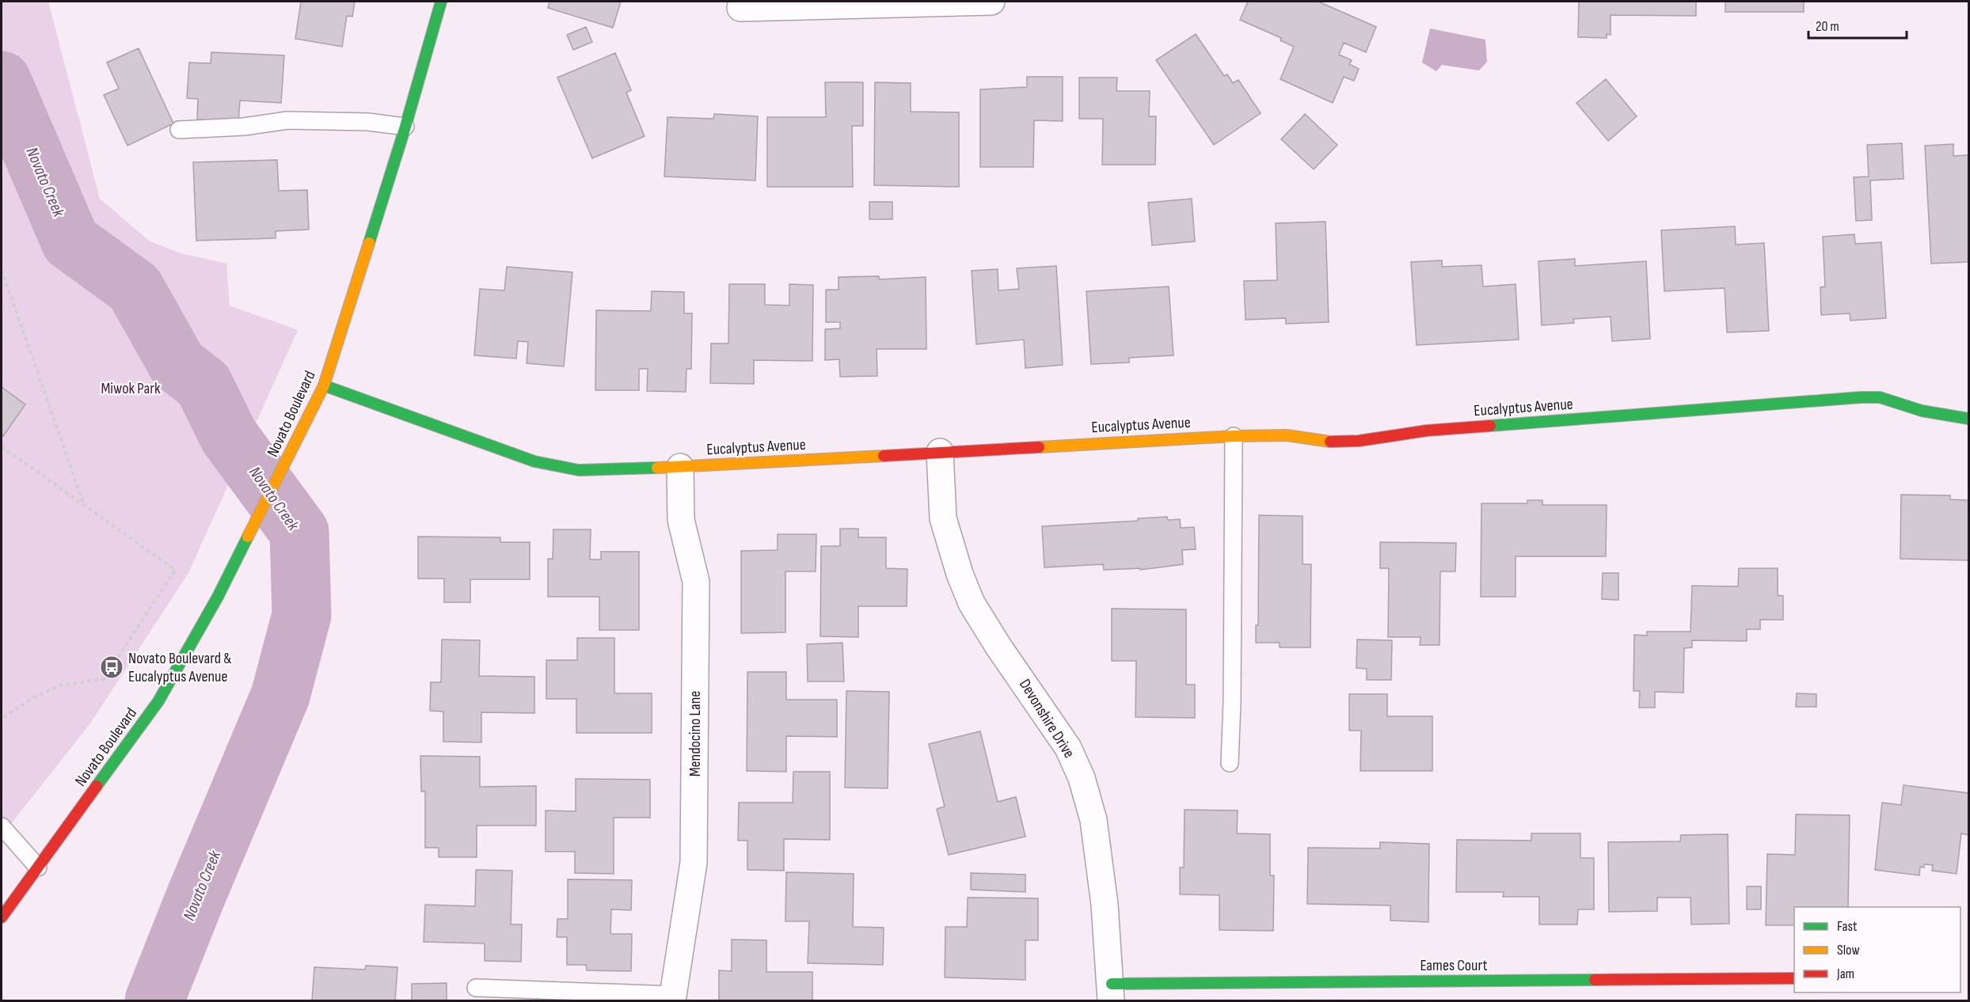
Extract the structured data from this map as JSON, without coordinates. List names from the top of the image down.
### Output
{
  "streets": {
    "street": [
      "Eucalyptus Avenue",
      "Novato Boulevard",
      "Devonshire Drive",
      "Mendocino Lane",
      "Eames Court"
    ]
  },
  "crossings": [
    ["Eucalyptus Avenue", "Novato Boulevard"],
    ["Eucalyptus Avenue", "Devonshire Drive"],
    ["Eucalyptus Avenue", "Mendocino Lane"],
    ["Devonshire Drive", "Eames Court"]
  ],
  "water": ["Novato Creek"],
  "parks": ["Miwok Park"],
  "places": {
    "bus stop": ["Novato Boulevard & Eucalyptus Avenue"]
  },
  "legend": ["Fast", "Slow", "Jam"],
  "scale_bar": "20 m"
}
